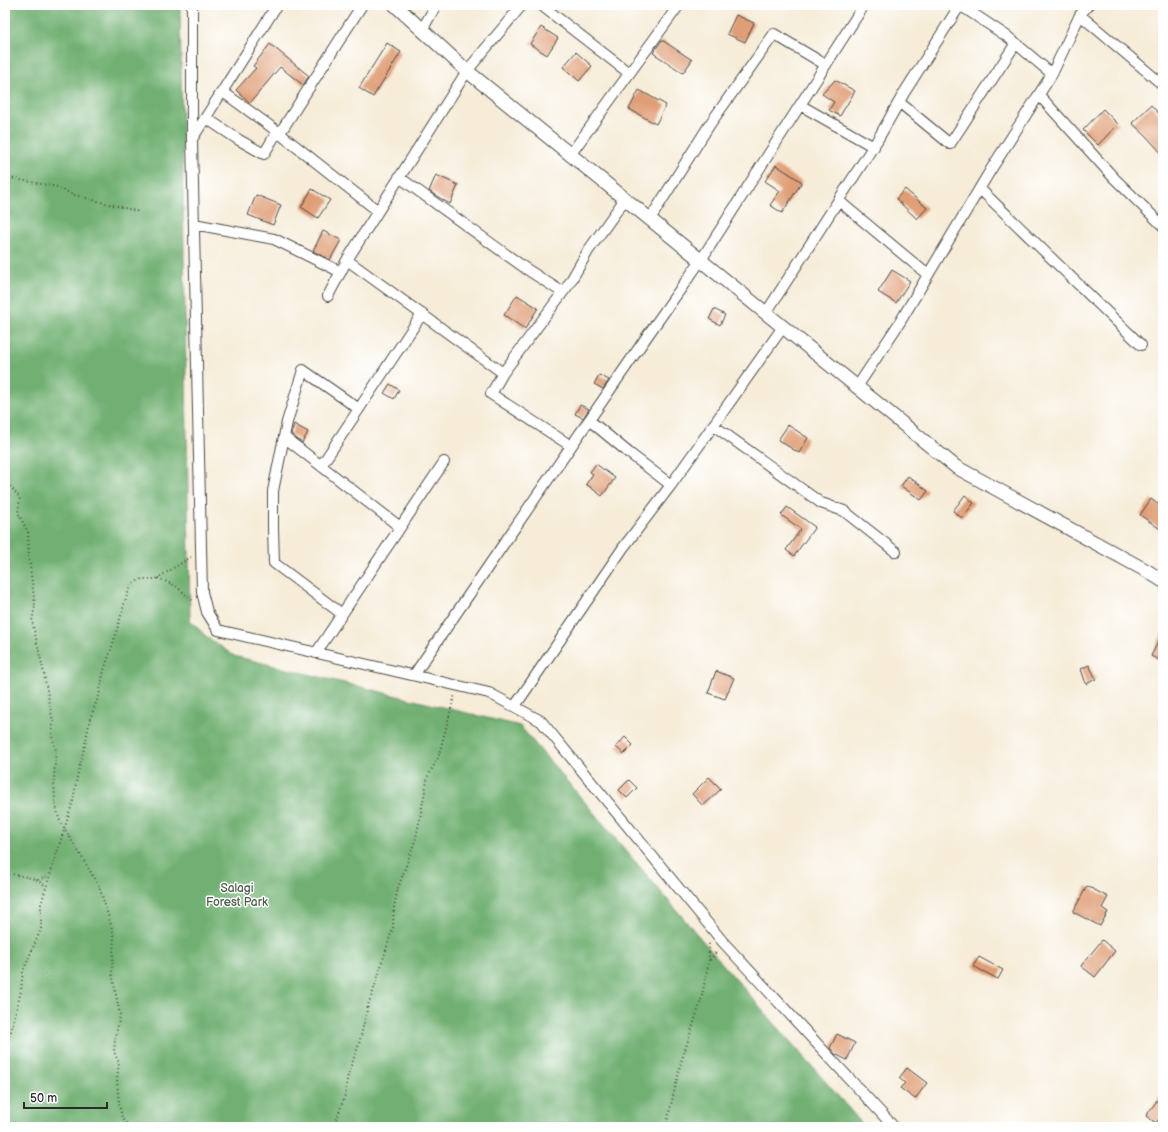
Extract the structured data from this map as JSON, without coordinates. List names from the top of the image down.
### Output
{
  "parks": ["Salagi Forest Park"],
  "scale_bar": "50 m"
}
